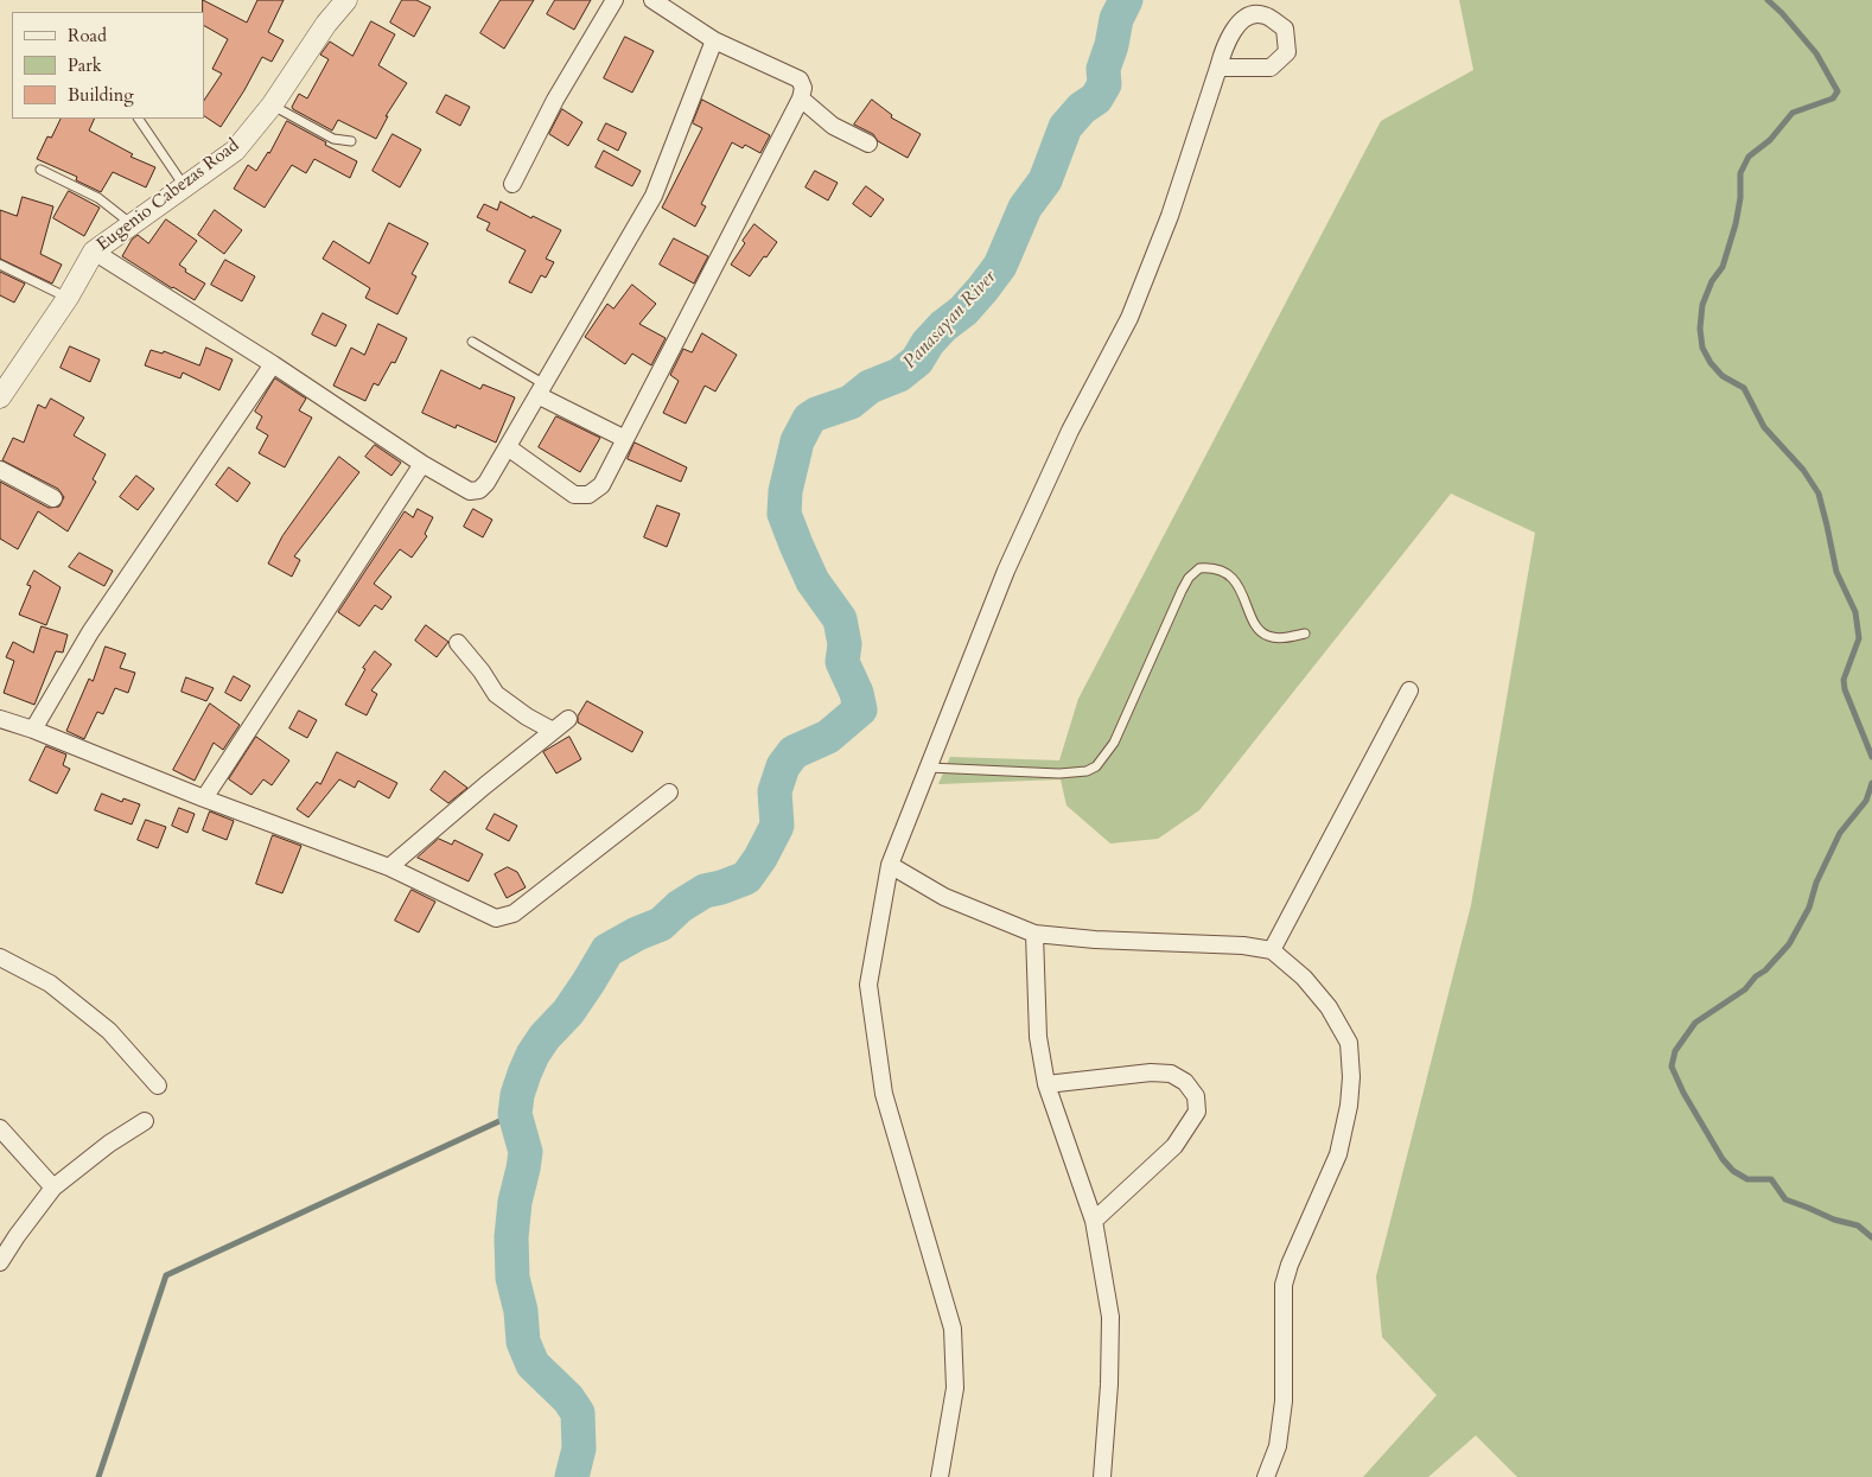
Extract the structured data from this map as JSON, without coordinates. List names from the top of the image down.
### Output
{
  "streets": {
    "street": ["Eugenio Cabezas Road"]
  },
  "water": ["Panasayan River"],
  "legend": ["Road", "Park", "Building"]
}
